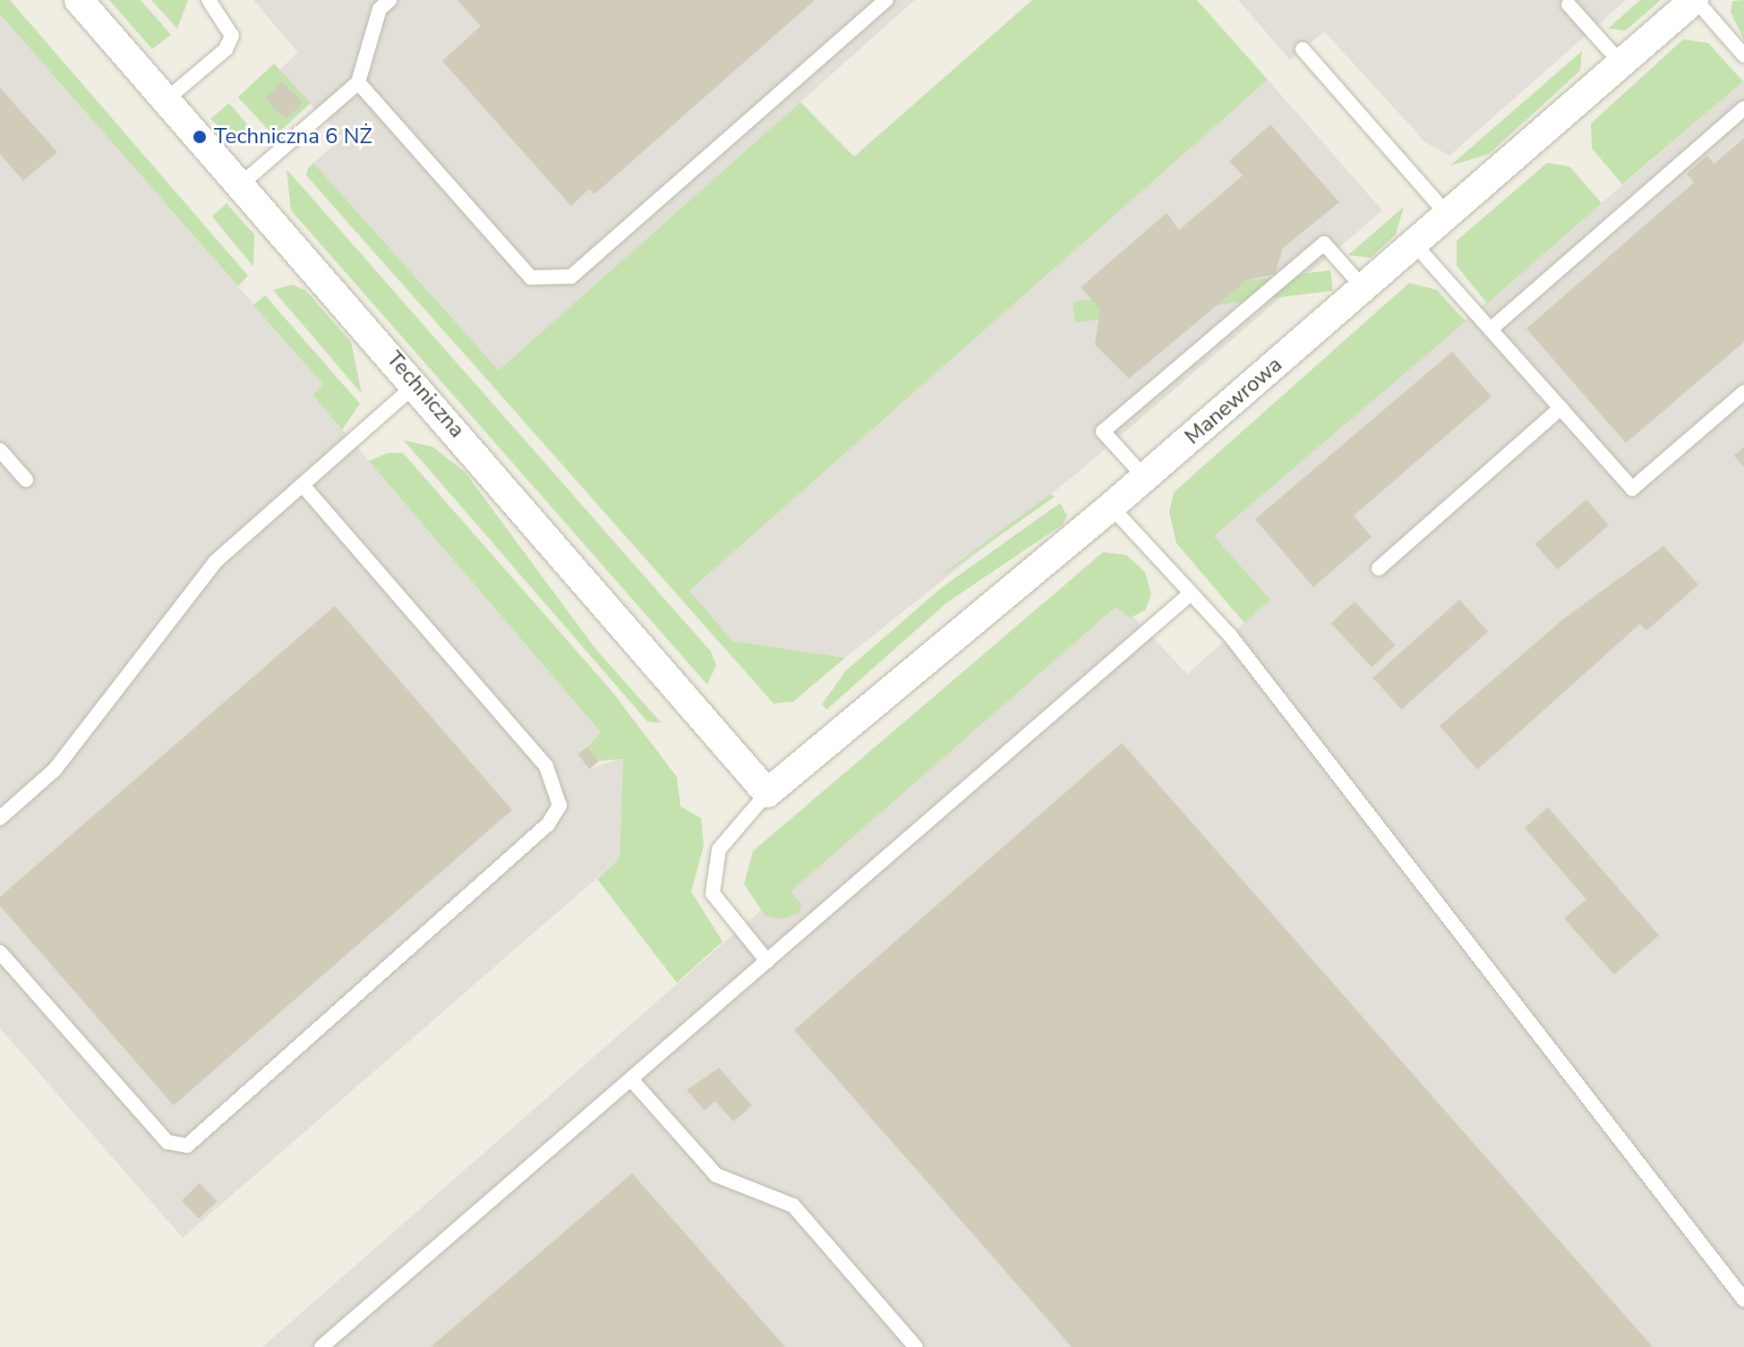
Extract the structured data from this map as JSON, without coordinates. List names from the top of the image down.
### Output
{
  "streets": {
    "street": ["Techniczna", "Manewrowa"]
  },
  "crossings": [
    ["Techniczna", "Manewrowa"]
  ],
  "places": ["Techniczna 6 NŻ"]
}
